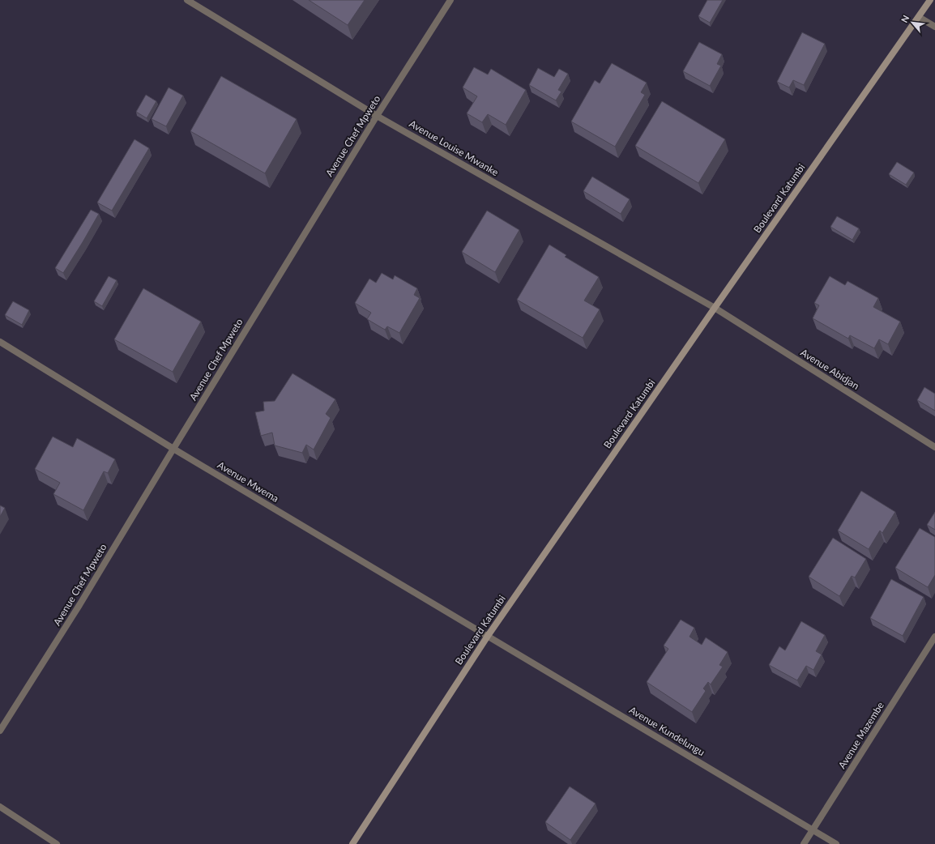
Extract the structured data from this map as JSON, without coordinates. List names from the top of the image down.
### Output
{
  "streets": {
    "street": [
      "Avenue Chef Mpweto",
      "Avenue Louise Mwanke",
      "Boulevard Katumbi",
      "Avenue Abidjan",
      "Avenue Mwema",
      "Avenue Kundelungu",
      "Avenue Mazembe"
    ]
  },
  "crossings": [
    ["Avenue Chef Mpweto", "Avenue Louise Mwanke"],
    ["Avenue Chef Mpweto", "Avenue Mwema"],
    ["Avenue Louise Mwanke", "Boulevard Katumbi"],
    ["Avenue Louise Mwanke", "Avenue Abidjan"],
    ["Boulevard Katumbi", "Avenue Abidjan"],
    ["Boulevard Katumbi", "Avenue Mwema"],
    ["Boulevard Katumbi", "Avenue Kundelungu"],
    ["Avenue Mwema", "Avenue Kundelungu"],
    ["Avenue Kundelungu", "Avenue Mazembe"]
  ],
  "north": "top left"
}
